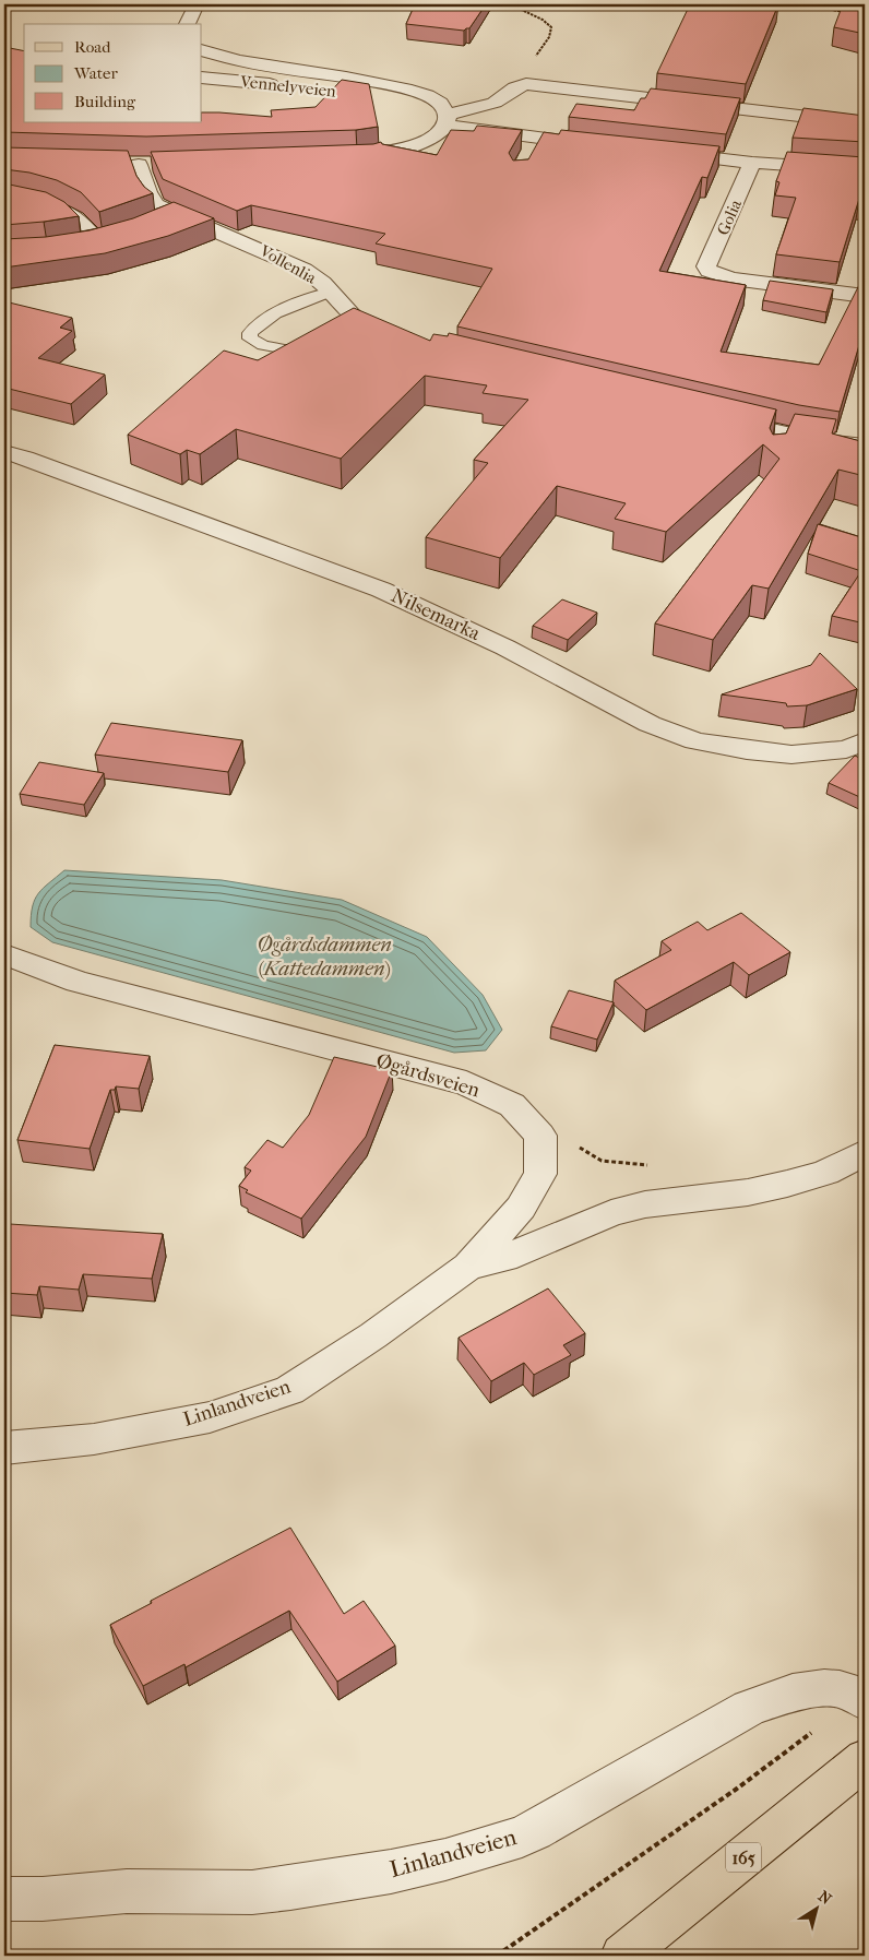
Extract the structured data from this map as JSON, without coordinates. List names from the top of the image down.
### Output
{
  "streets": {
    "main road": ["165"],
    "street": [
      "Vennelyveien",
      "Golia",
      "Vollenlia",
      "Nilsemarka",
      "Øgårdsveien",
      "Linlandveien"
    ]
  },
  "water": ["Øgårdsdammen (Kattedammen)"],
  "legend": ["Road", "Water", "Building"],
  "north": "top right"
}
